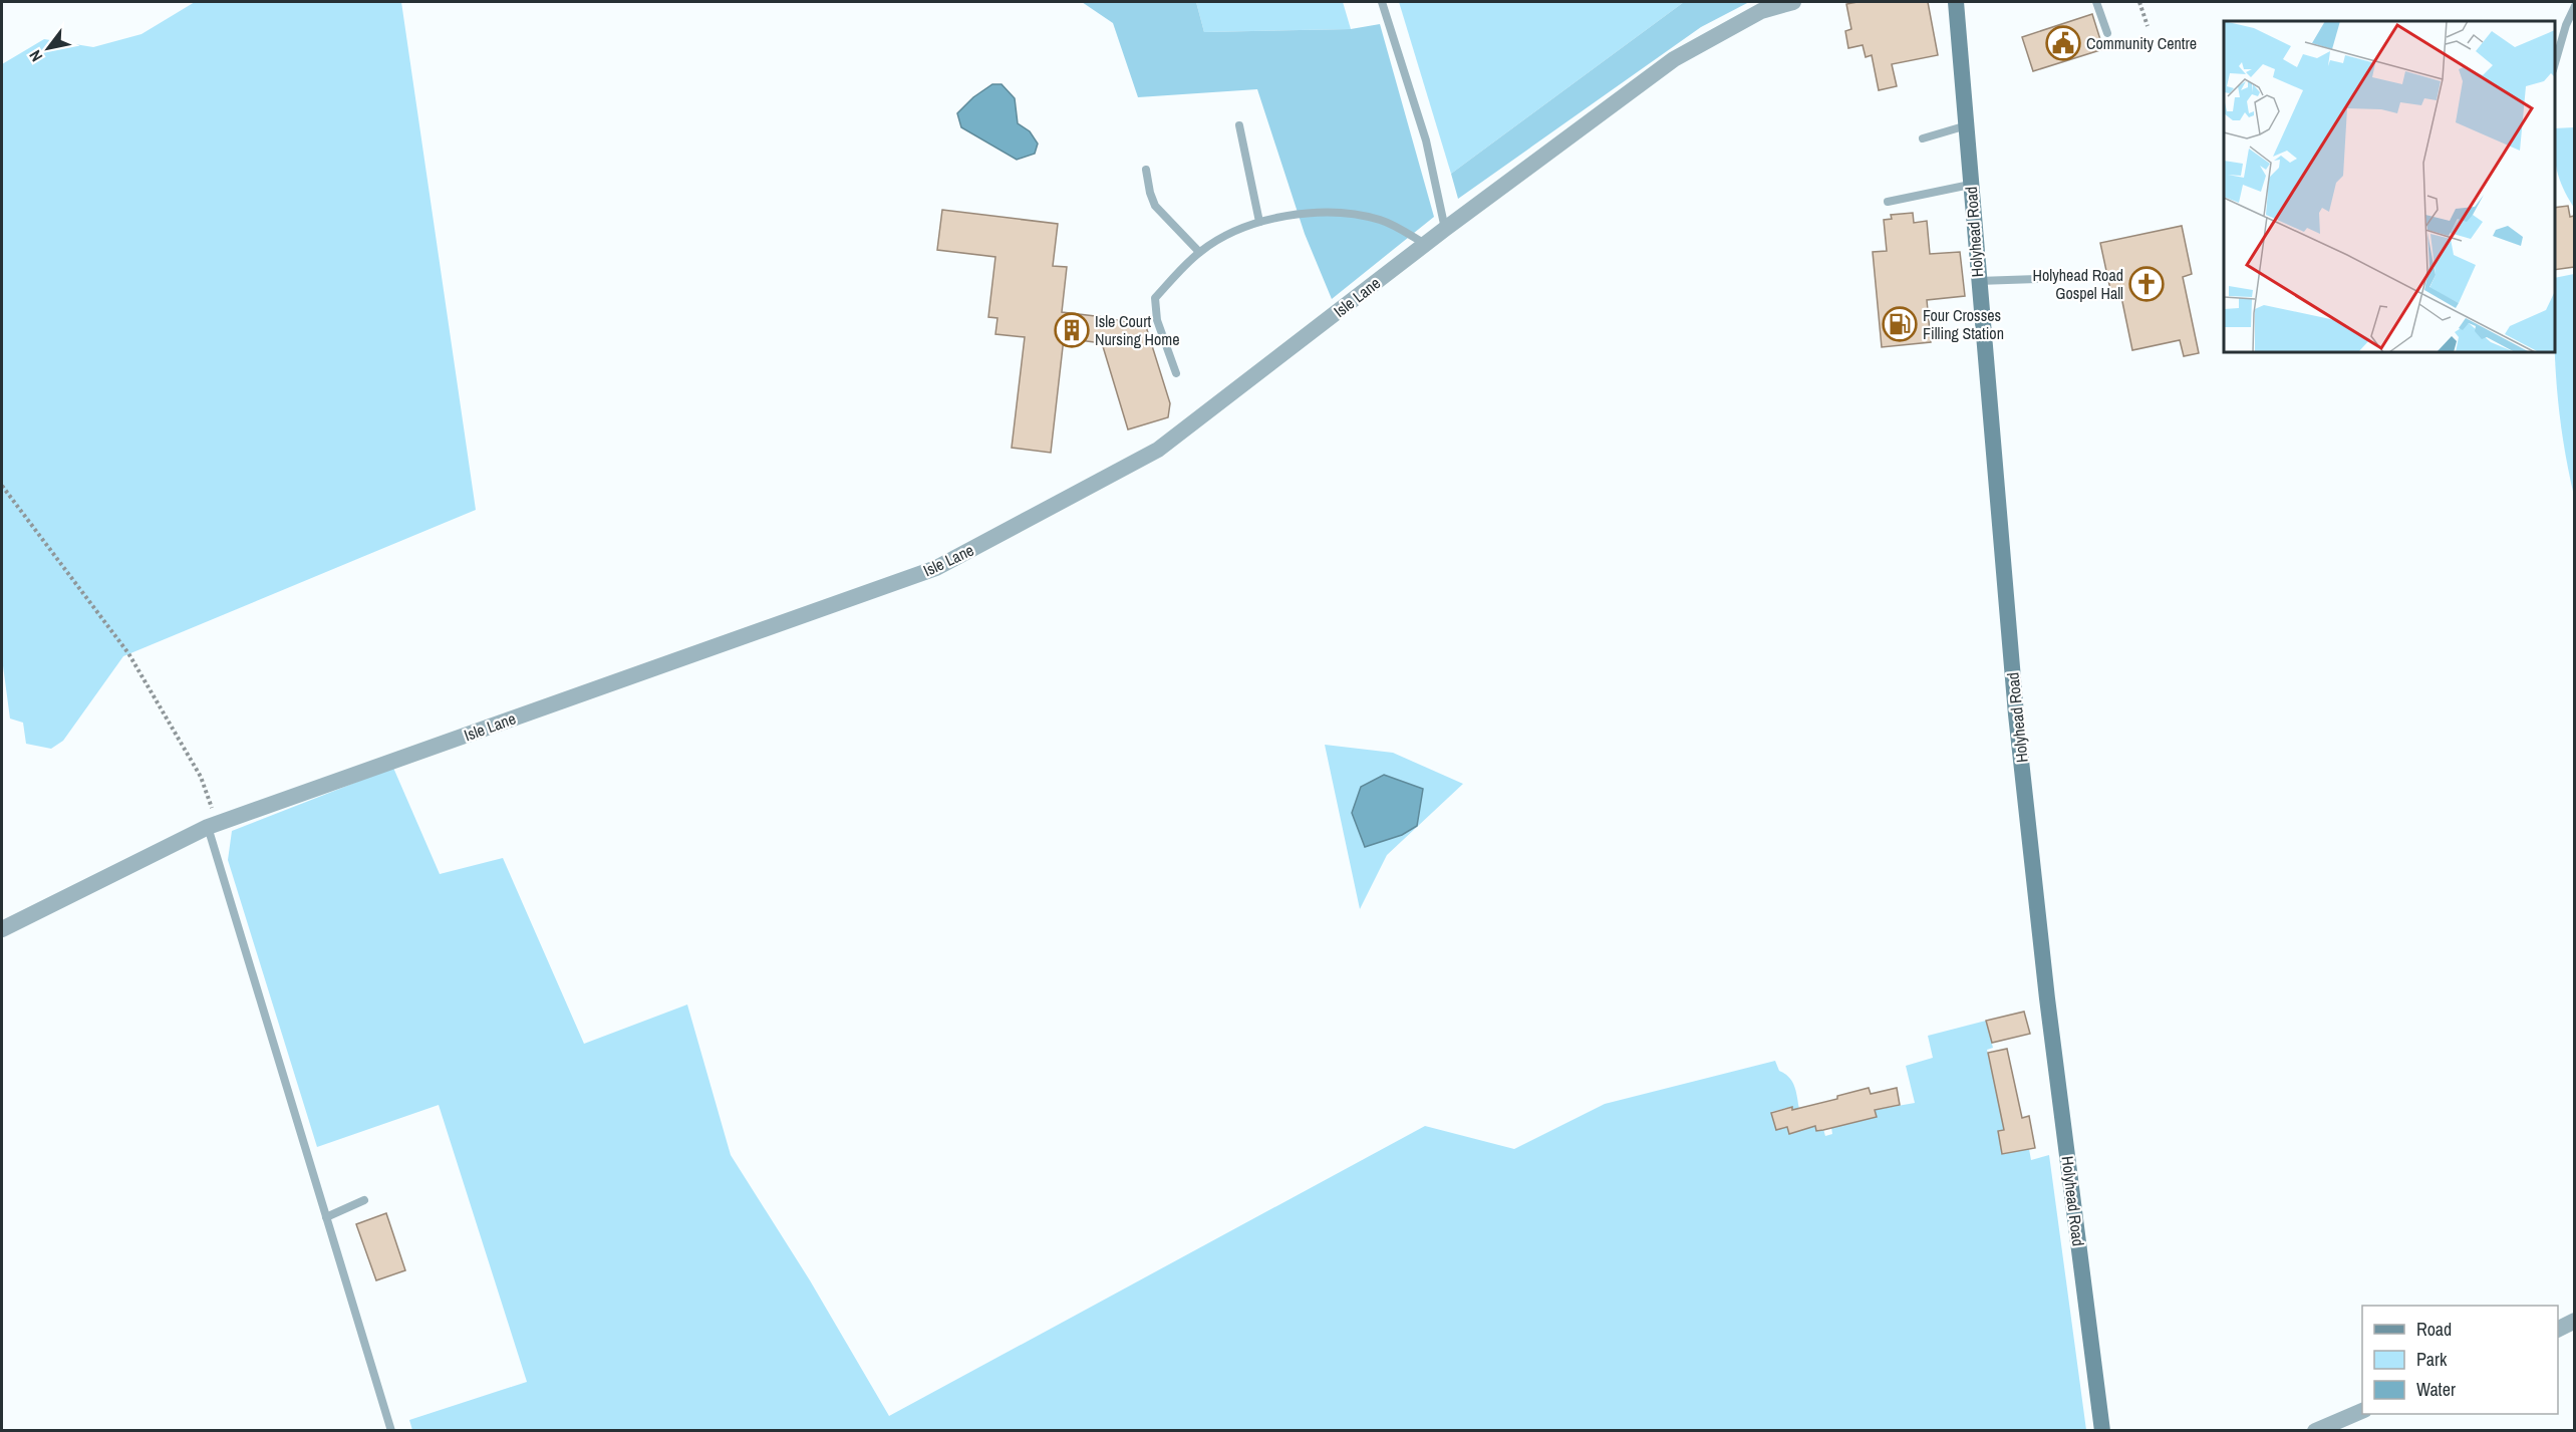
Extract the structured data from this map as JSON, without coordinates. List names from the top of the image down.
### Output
{
  "streets": {
    "main road": ["Holyhead Road"],
    "street": ["Isle Lane"]
  },
  "places": {
    "public building": ["Community Centre"],
    "church": ["Holyhead Road Gospel Hall"],
    "fuel station": ["Four Crosses Filling Station"],
    "building": ["Isle Court Nursing Home"]
  },
  "legend": ["Road", "Park", "Water"],
  "north": "bottom left"
}
